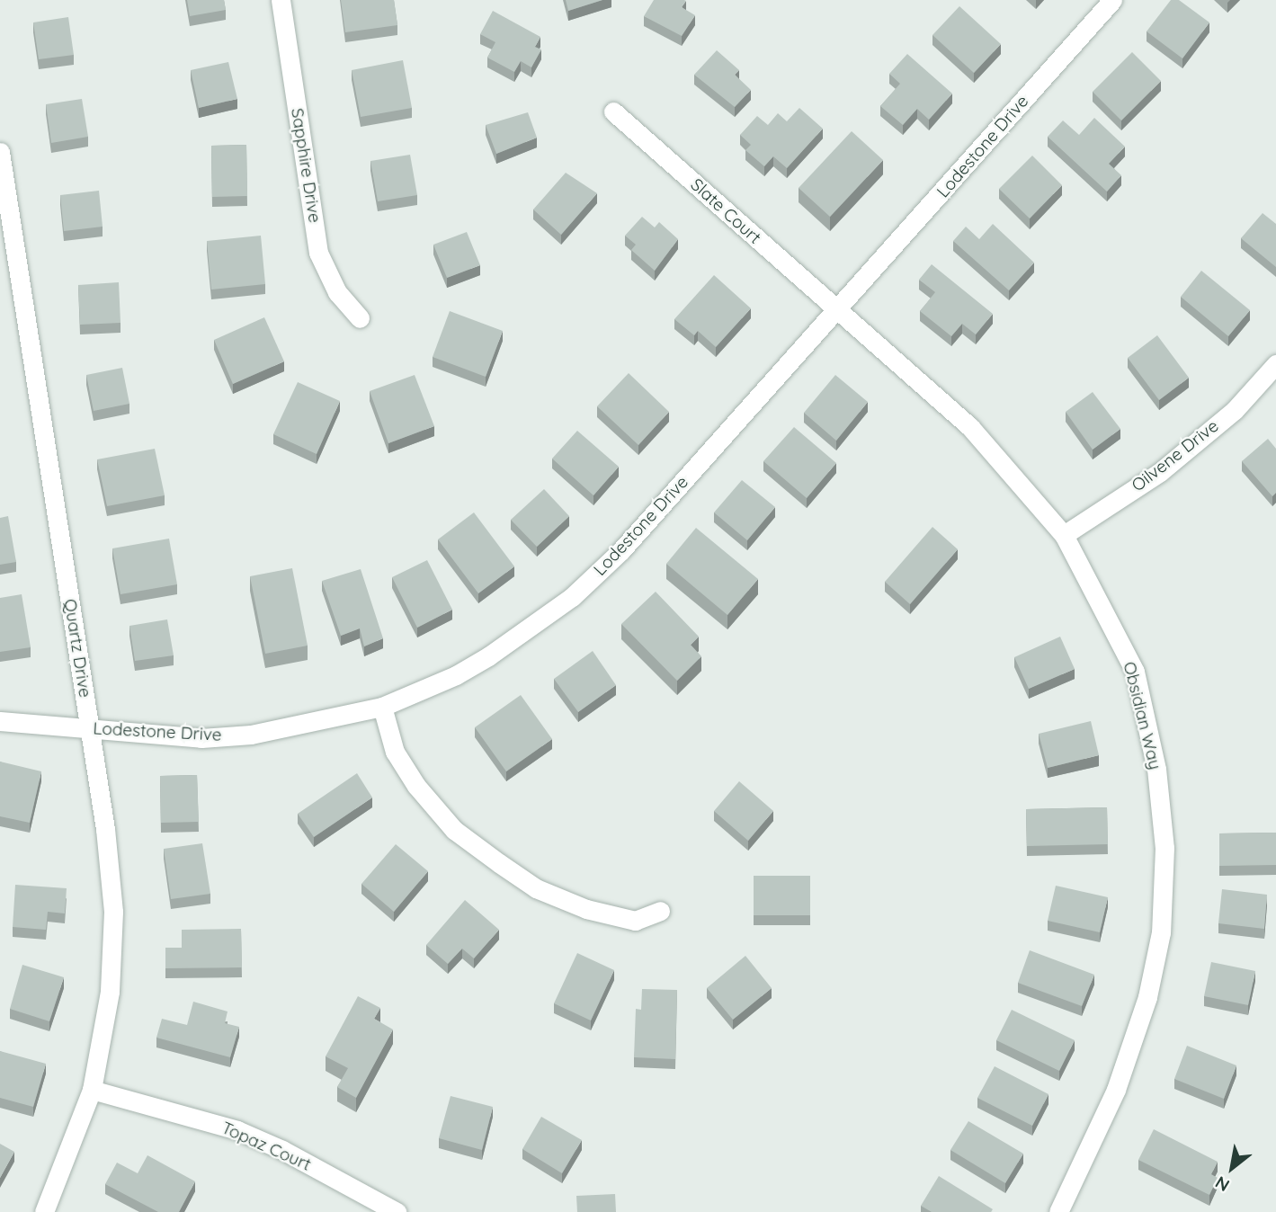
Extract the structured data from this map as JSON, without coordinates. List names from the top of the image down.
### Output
{
  "streets": {
    "street": [
      "Lodestone Drive",
      "Sapphire Drive",
      "Slate Court",
      "Oilvene Drive",
      "Quartz Drive",
      "Obsidian Way",
      "Topaz Court"
    ]
  },
  "crossings": [
    ["Lodestone Drive", "Slate Court"],
    ["Lodestone Drive", "Quartz Drive"],
    ["Lodestone Drive", "Obsidian Way"],
    ["Slate Court", "Obsidian Way"],
    ["Oilvene Drive", "Obsidian Way"],
    ["Quartz Drive", "Topaz Court"]
  ],
  "north": "bottom left"
}
